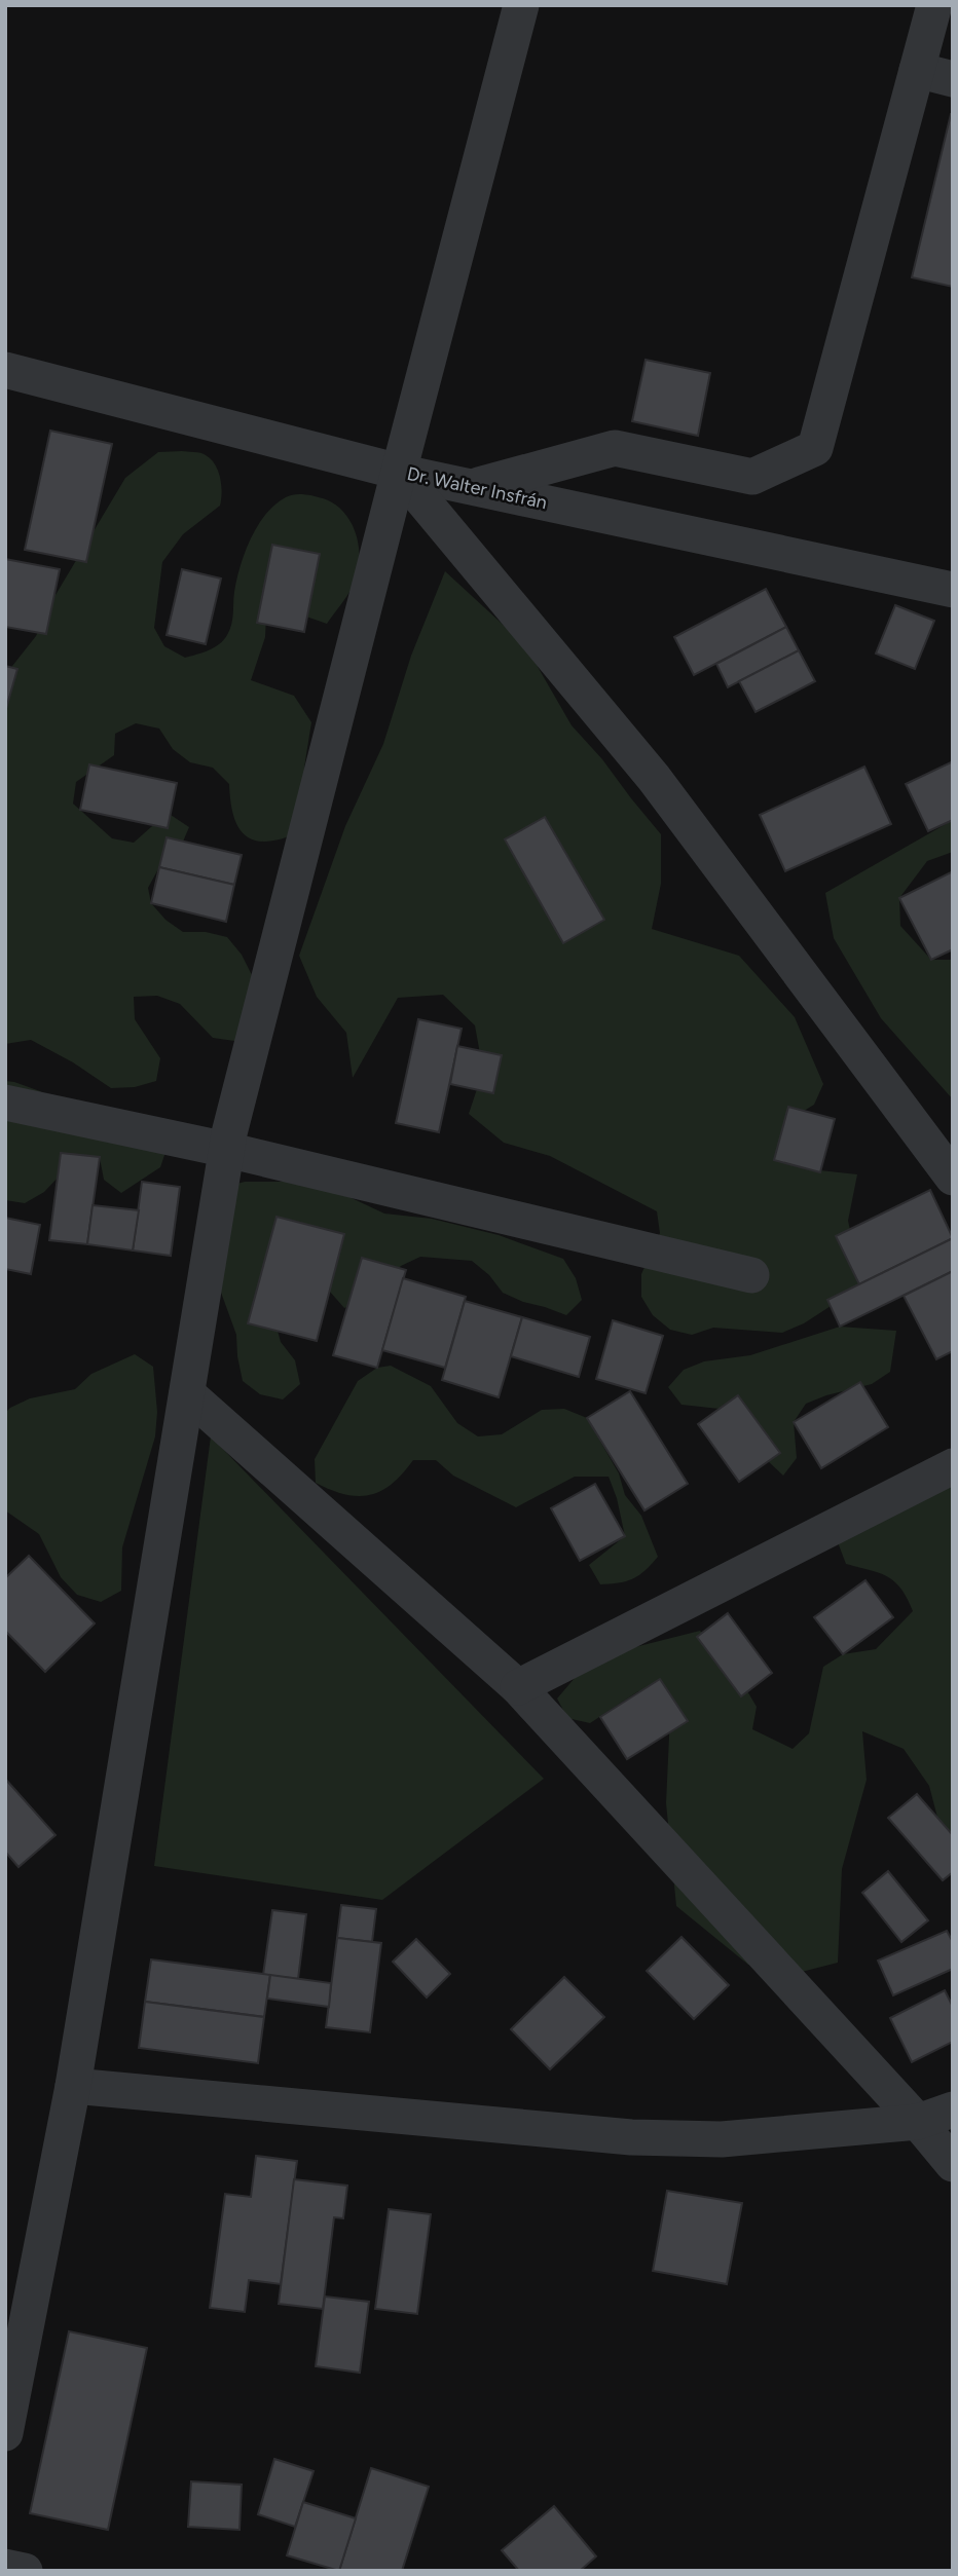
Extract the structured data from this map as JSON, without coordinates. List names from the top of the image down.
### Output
{
  "streets": {
    "street": ["Dr. Walter Insfrán"]
  }
}
